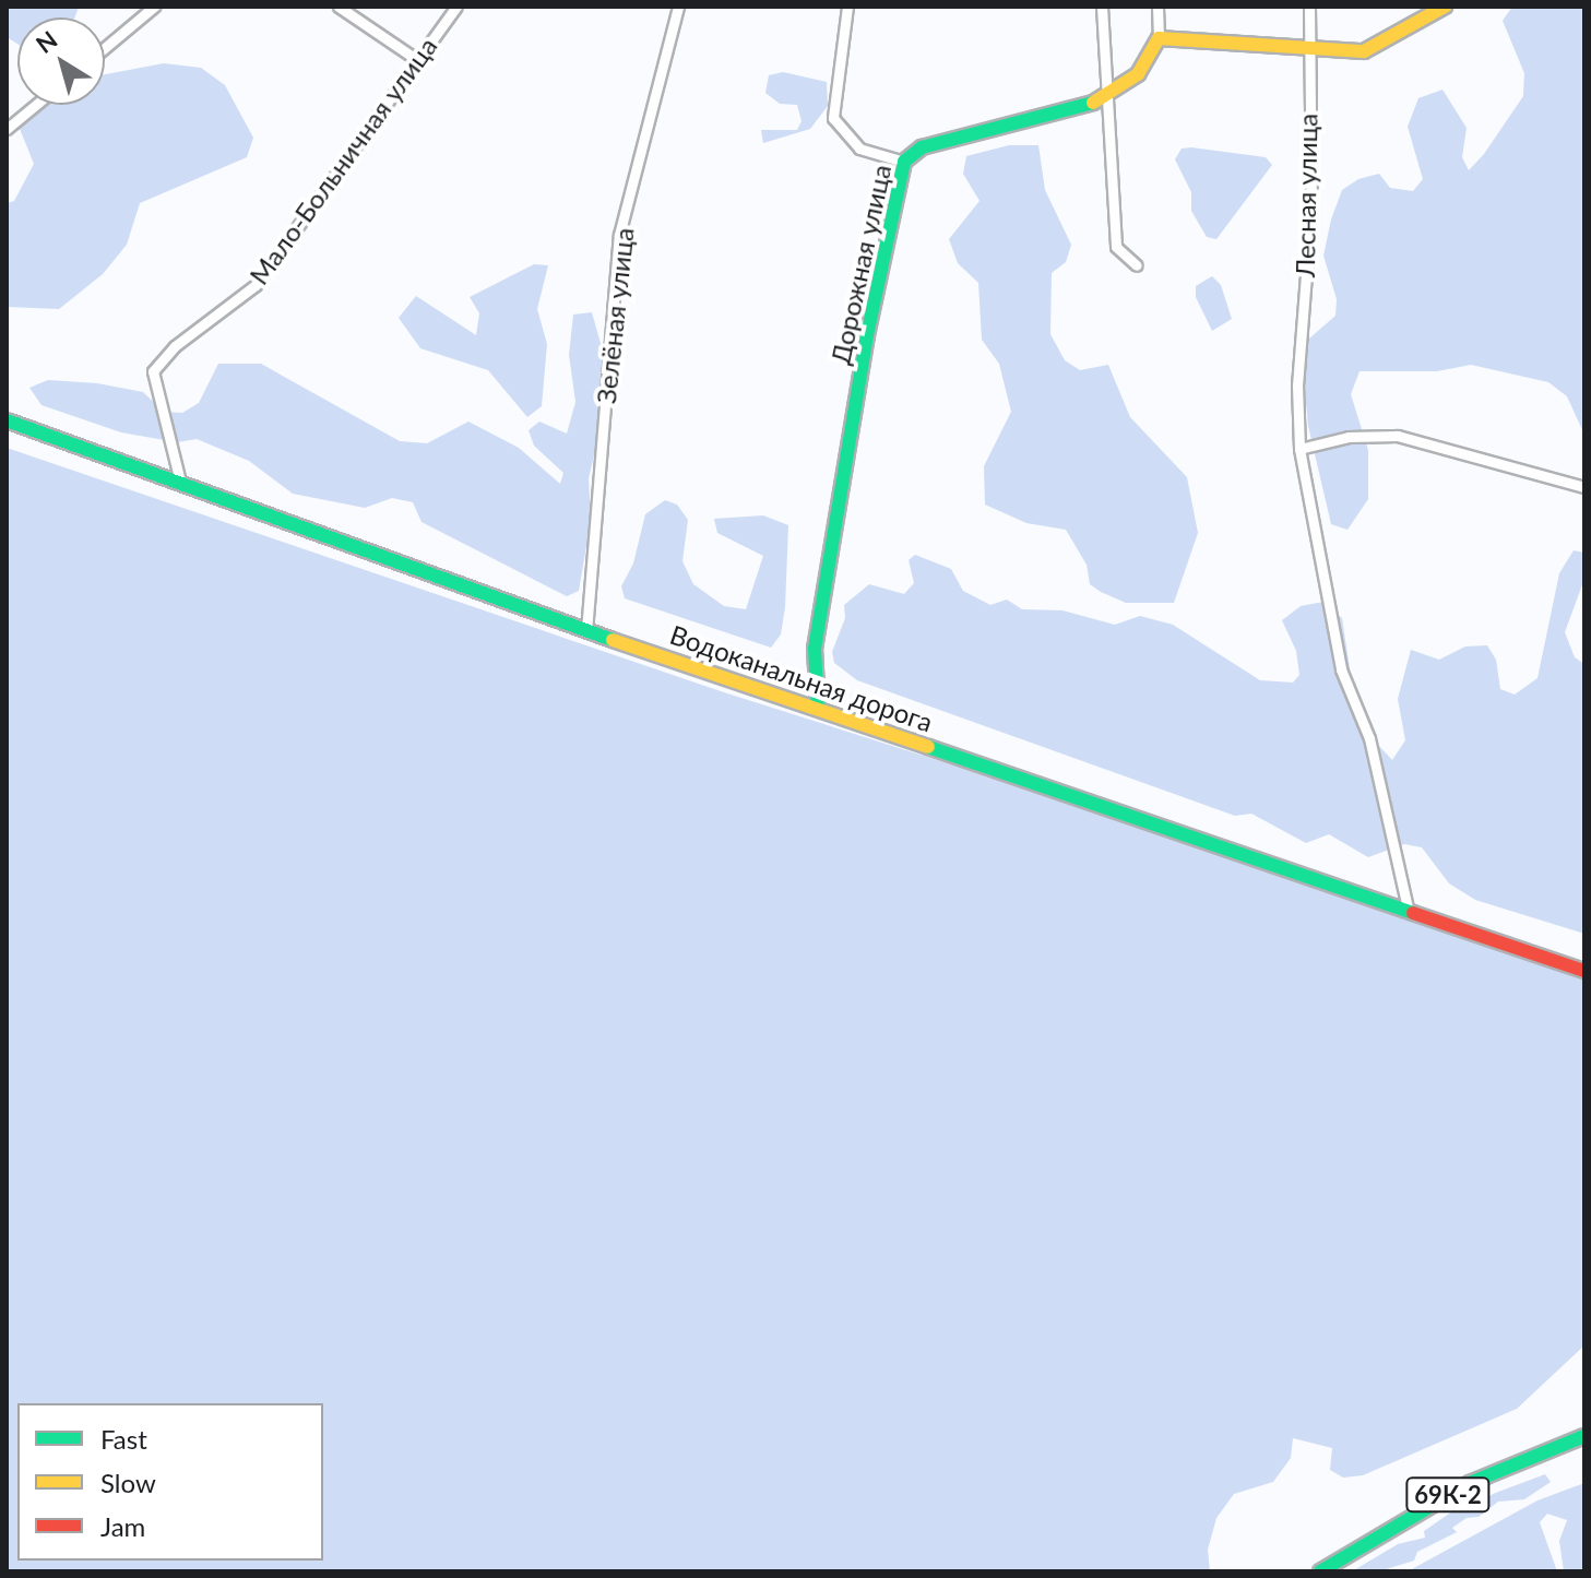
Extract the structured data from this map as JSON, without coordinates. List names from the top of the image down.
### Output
{
  "streets": {
    "street": [
      "Мало-Больничная улица",
      "Лесная улица",
      "Дорожная улица",
      "Зелёная улица",
      "Водоканальная дорога",
      "69К-2"
    ]
  },
  "crossings": [
    ["Мало-Больничная улица", "Водоканальная дорога"],
    ["Лесная улица", "Водоканальная дорога"],
    ["Дорожная улица", "Водоканальная дорога"],
    ["Зелёная улица", "Водоканальная дорога"]
  ],
  "legend": ["Fast", "Slow", "Jam"],
  "north": "top left"
}
